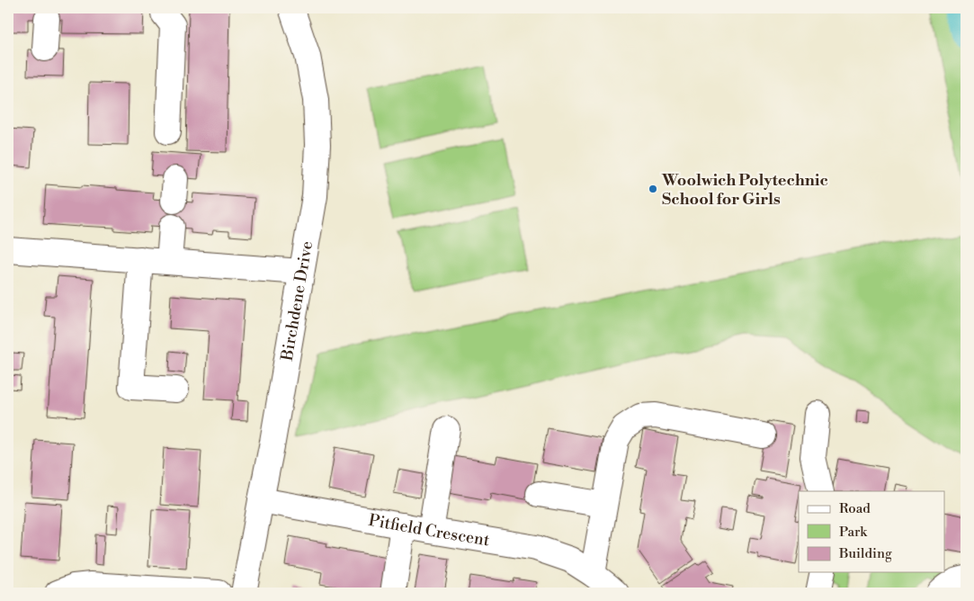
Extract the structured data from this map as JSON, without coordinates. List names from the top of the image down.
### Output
{
  "streets": {
    "street": ["Birchdene Drive", "Pitfield Crescent"]
  },
  "crossings": [
    ["Birchdene Drive", "Pitfield Crescent"]
  ],
  "places": ["Woolwich Polytechnic School for Girls"],
  "legend": ["Road", "Park", "Building"]
}
